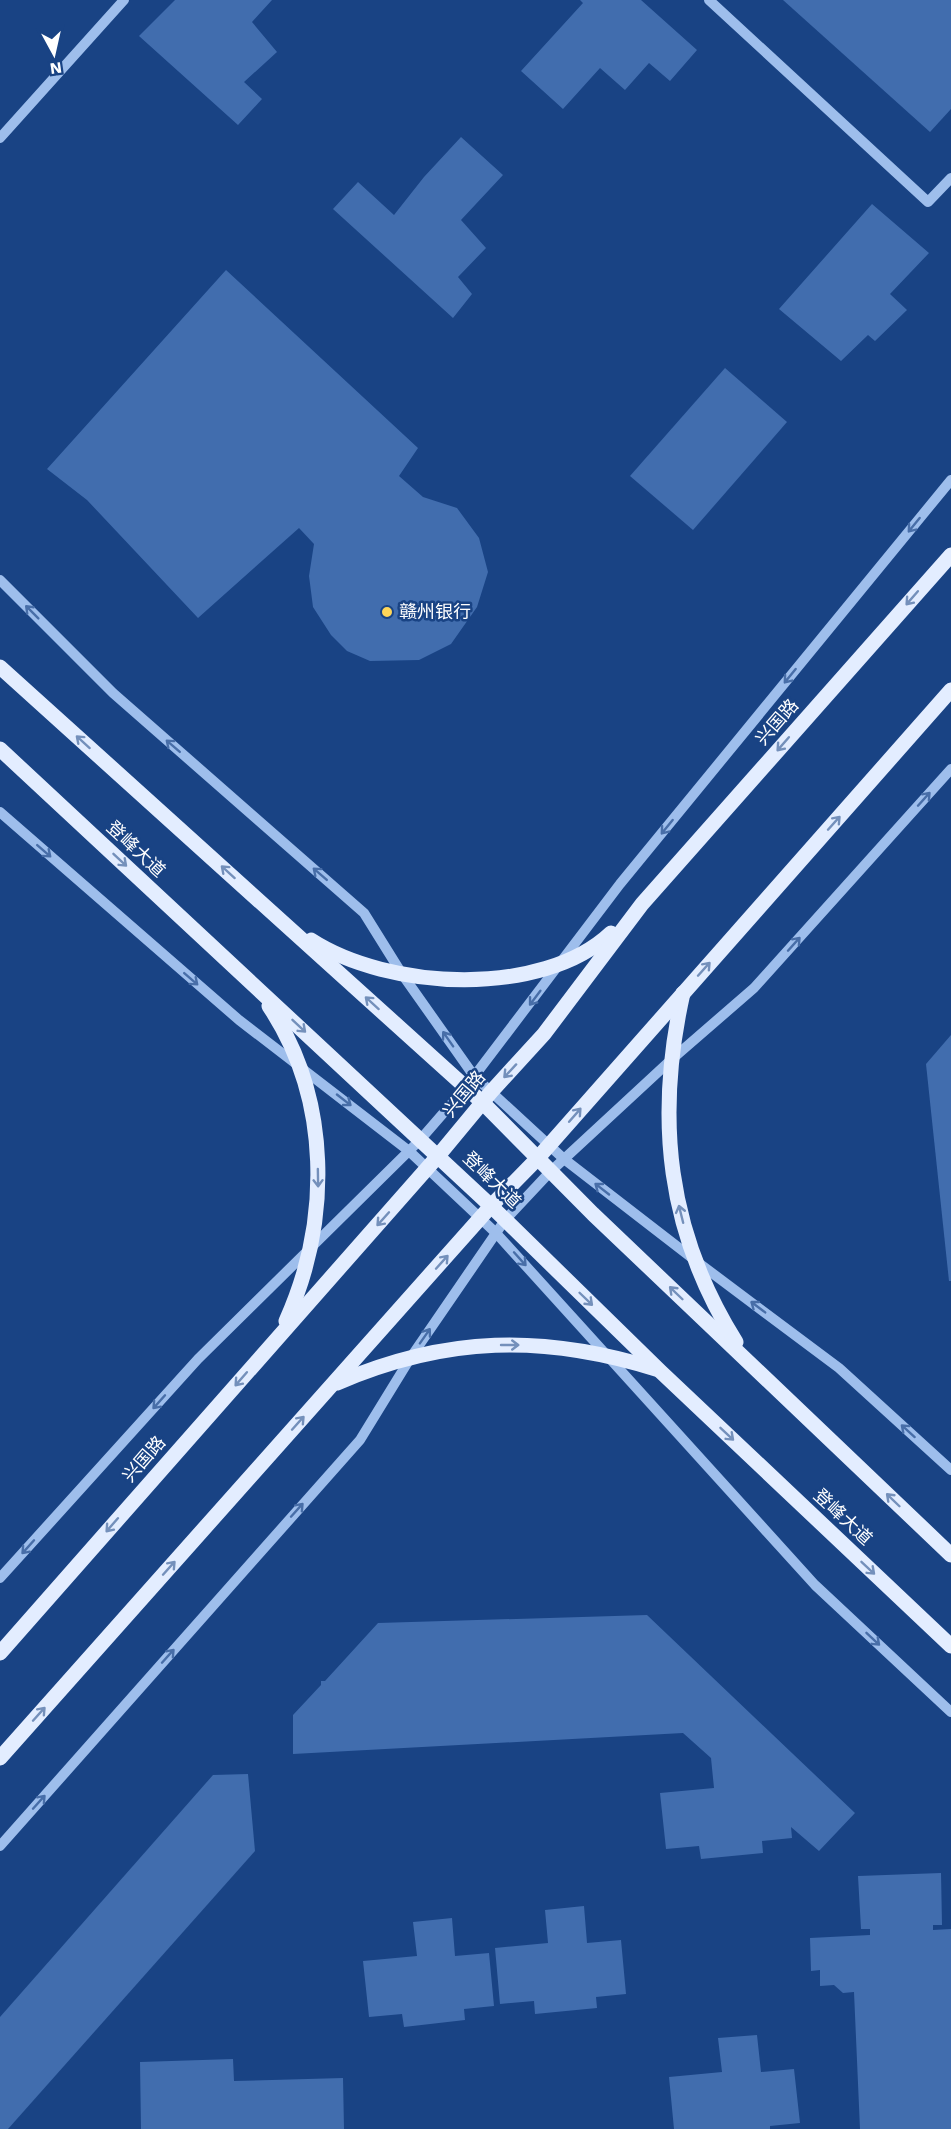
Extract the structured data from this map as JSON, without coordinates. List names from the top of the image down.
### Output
{
  "streets": {
    "main road": ["兴国路", "登峰大道"]
  },
  "crossings": [
    ["兴国路", "登峰大道"]
  ],
  "places": ["赣州银行"],
  "north": "bottom"
}
